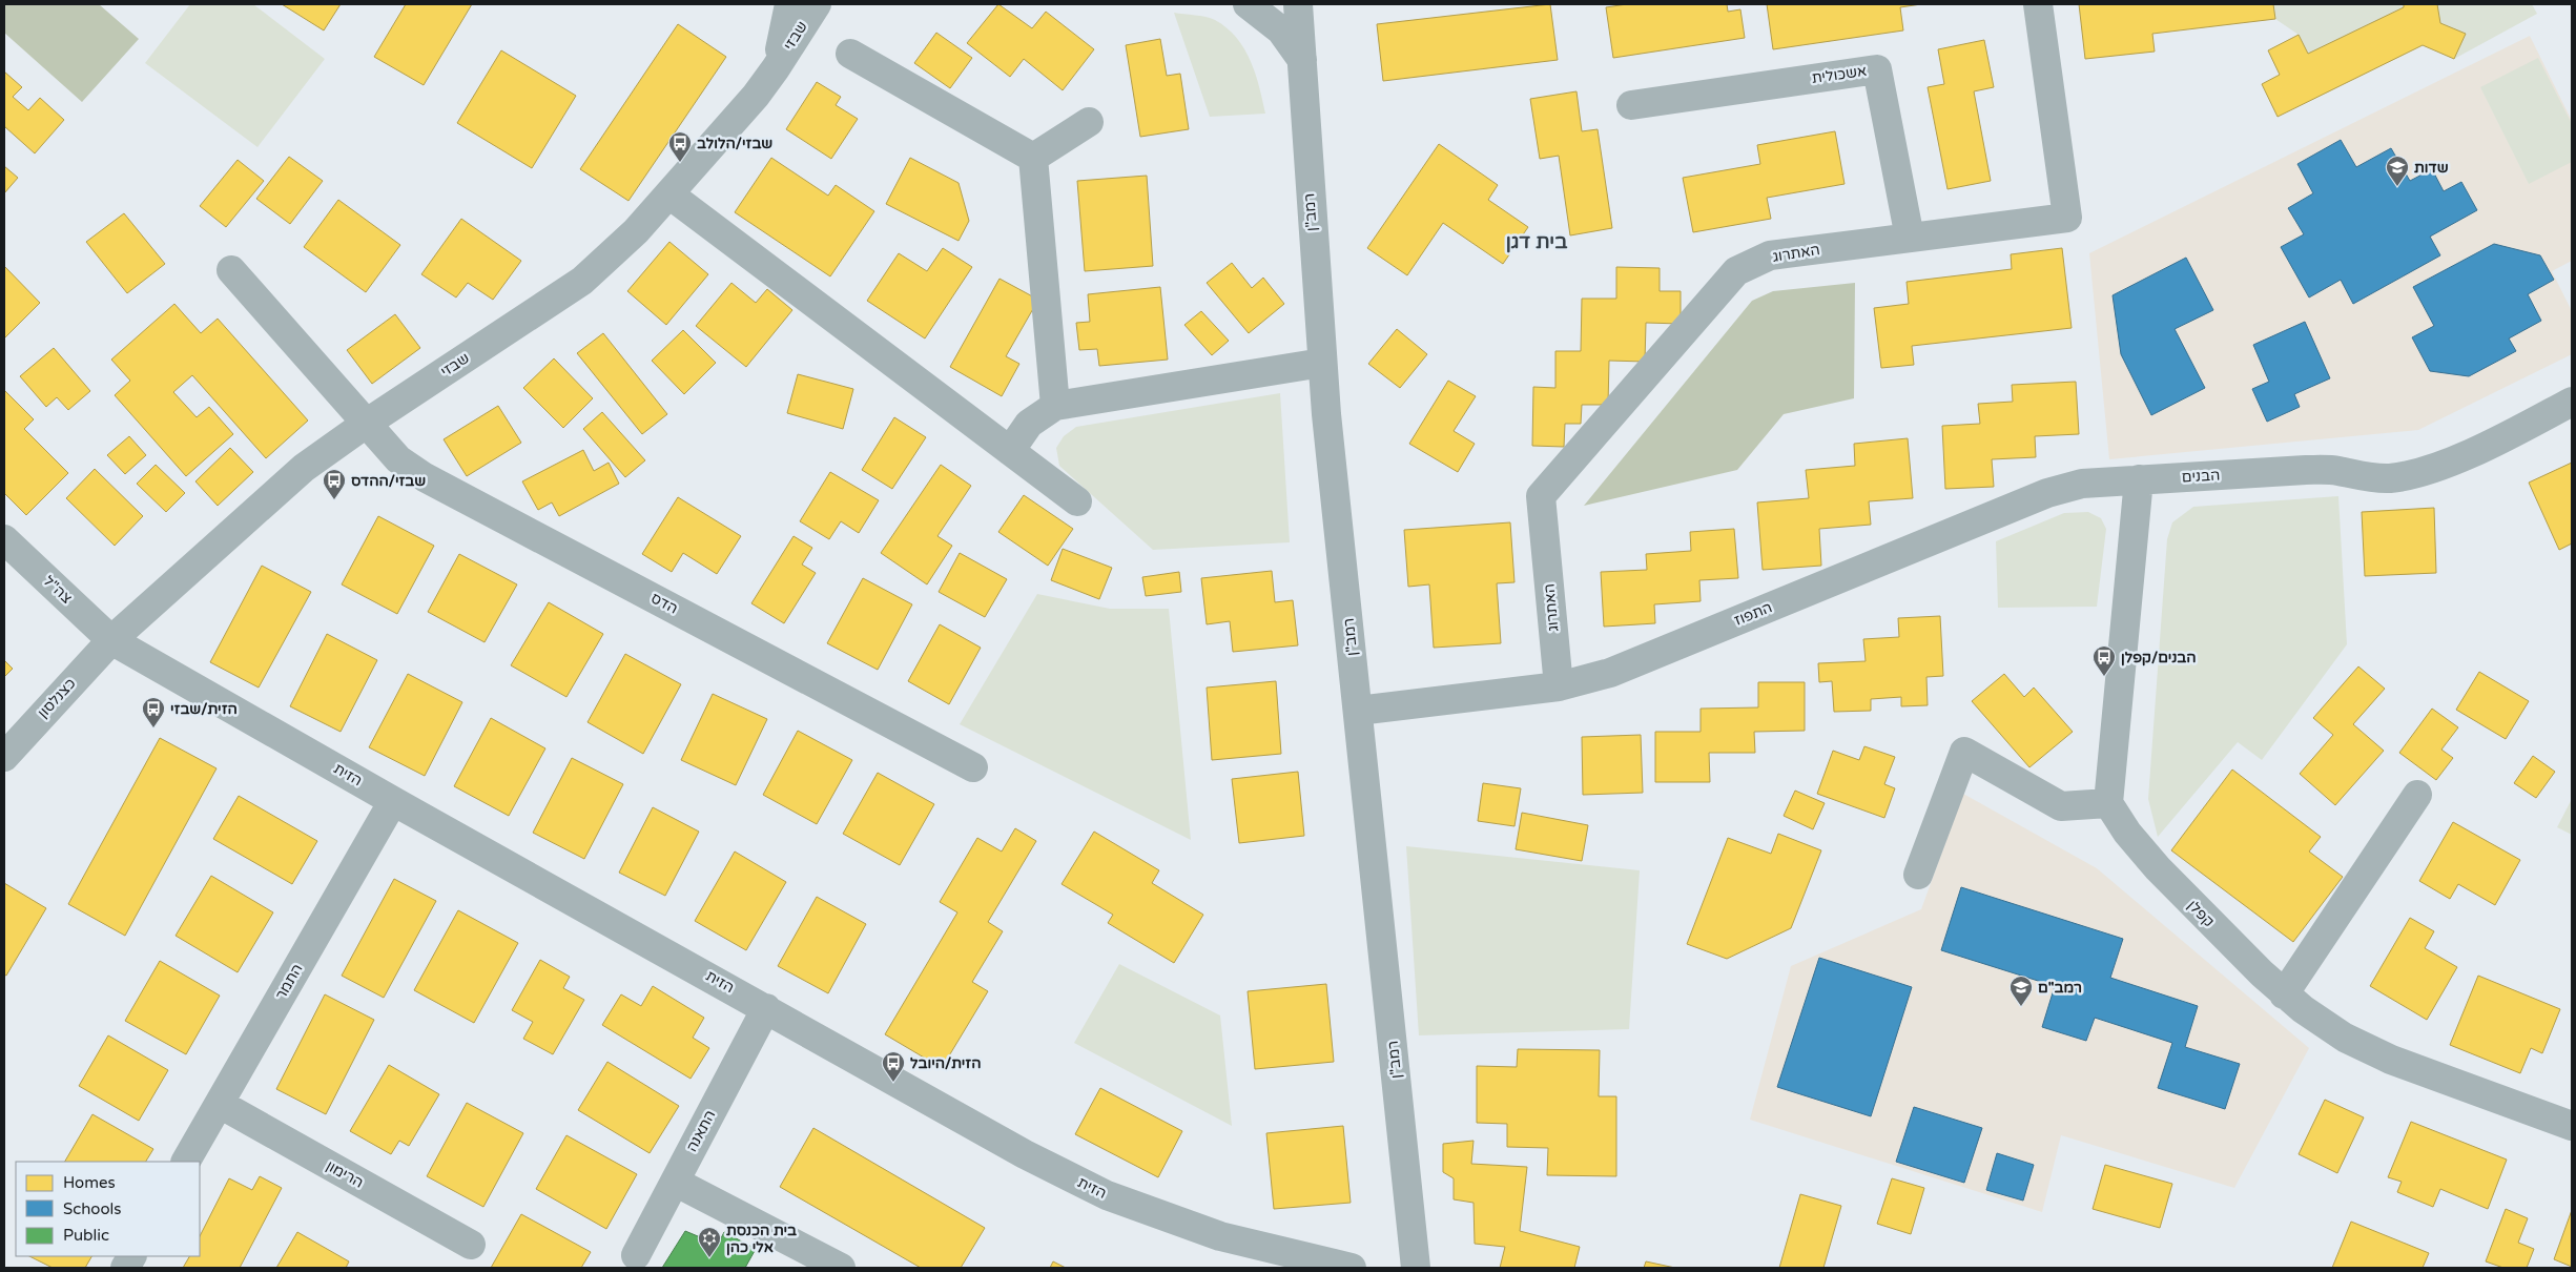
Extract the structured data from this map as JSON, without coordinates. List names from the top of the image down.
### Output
{
  "streets": {
    "street": [
      "שבזי",
      "אשכולית",
      "רמב\"ן",
      "האתרוג",
      "הבנים",
      "צה\"ל",
      "הדס",
      "התפוז",
      "כצנלסון",
      "הזית",
      "קפלן",
      "התמר",
      "התאנה",
      "הרימון"
    ]
  },
  "crossings": [
    ["שבזי", "צה\"ל"],
    ["שבזי", "הדס"],
    ["שבזי", "כצנלסון"],
    ["שבזי", "הזית"],
    ["אשכולית", "האתרוג"],
    ["רמב\"ן", "התפוז"],
    ["האתרוג", "התפוז"],
    ["הבנים", "התפוז"],
    ["צה\"ל", "כצנלסון"],
    ["צה\"ל", "הזית"],
    ["כצנלסון", "הזית"],
    ["הזית", "התמר"],
    ["הזית", "התאנה"],
    ["התמר", "הרימון"]
  ],
  "districts": ["בית דגן"],
  "places": {
    "bus stop": [
      "שבזי/הלולב",
      "שבזי/ההדס",
      "הבנים/קפלן",
      "הזית/שבזי",
      "הזית/היובל"
    ],
    "school or university": ["שדות", "רמב\"ם"],
    "synagogue": ["בית הכנסת אלי כהן"]
  },
  "legend": ["Homes", "Schools", "Public"]
}
